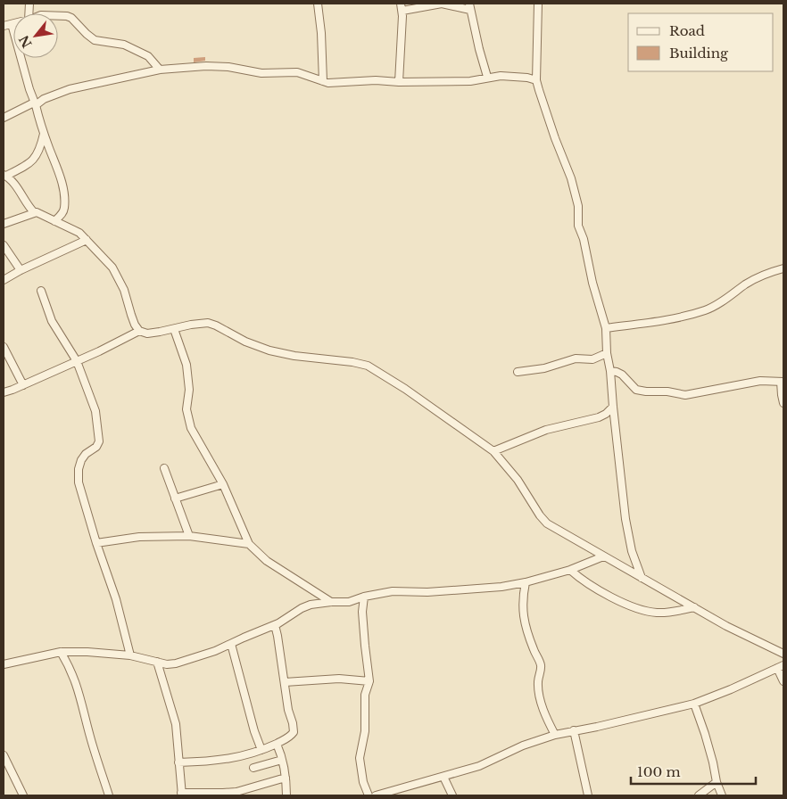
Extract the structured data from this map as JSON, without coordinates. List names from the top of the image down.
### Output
{
  "legend": ["Road", "Building"],
  "scale_bar": "100 m",
  "north": "bottom left"
}
